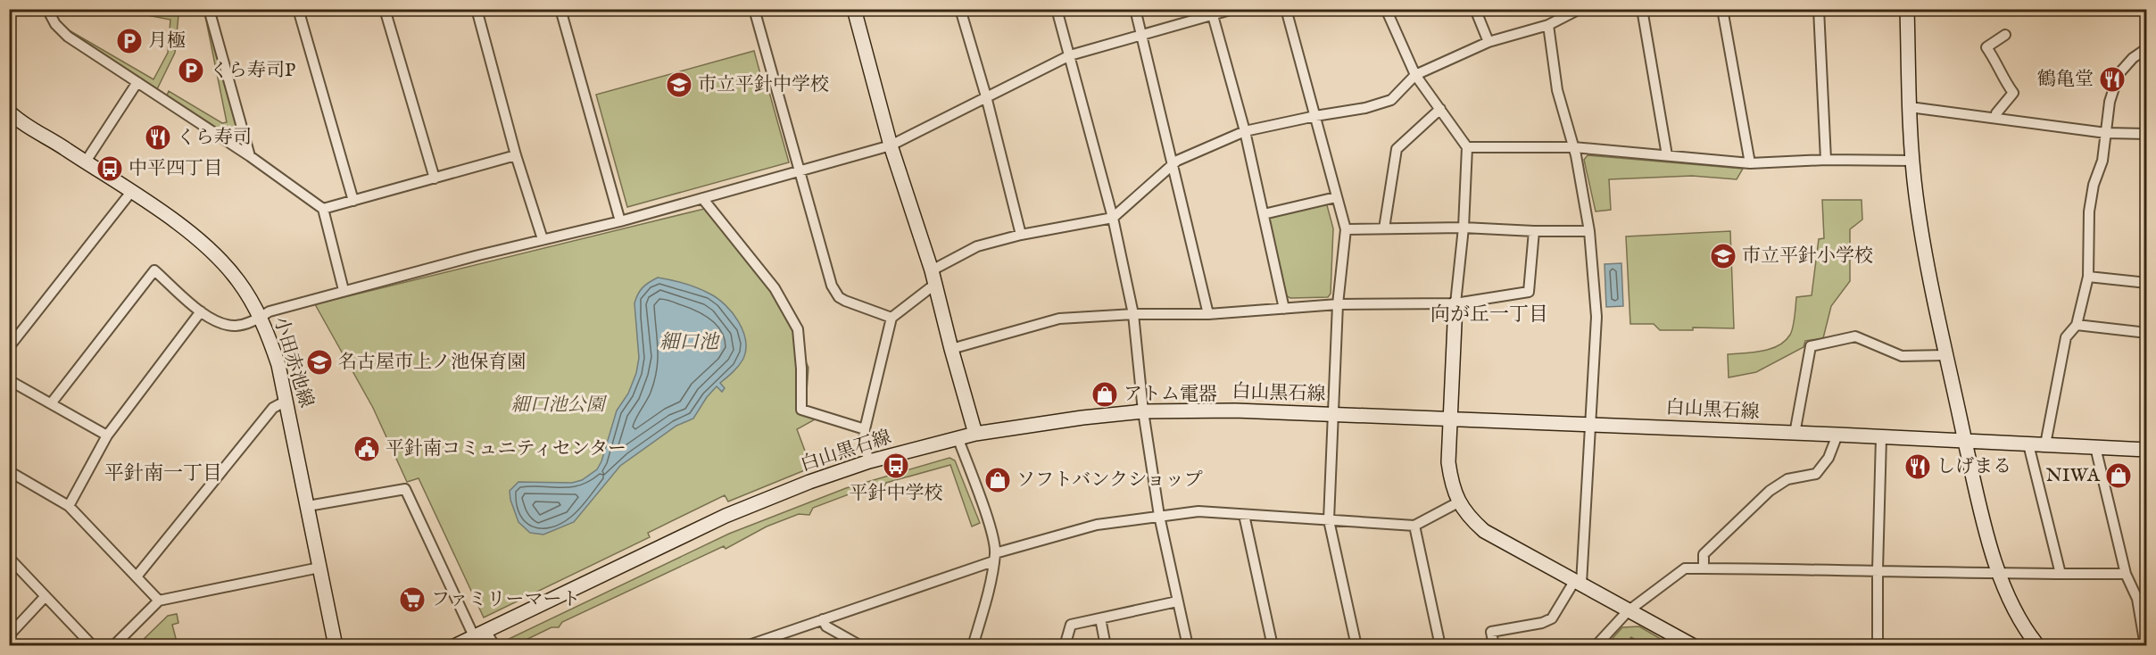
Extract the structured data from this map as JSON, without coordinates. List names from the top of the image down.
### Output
{
  "streets": {
    "street": ["小田赤池線", "白山黒石線"]
  },
  "districts": ["向が丘一丁目", "平針南一丁目"],
  "water": ["細口池"],
  "parks": ["細口池公園"],
  "places": {
    "parking": ["月極", "くら寿司P"],
    "restaurant": ["鶴亀堂", "くら寿司", "しげまる"],
    "school or university": ["市立平針中学校", "市立平針小学校", "名古屋市上ノ池保育園"],
    "bus stop": ["中平四丁目", "平針中学校"],
    "shop": ["アトム電器", "NIWA", "ソフトバンクショップ"],
    "public building": ["平針南コミュニティセンター"],
    "supermarket": ["ファミリーマート"]
  }
}
